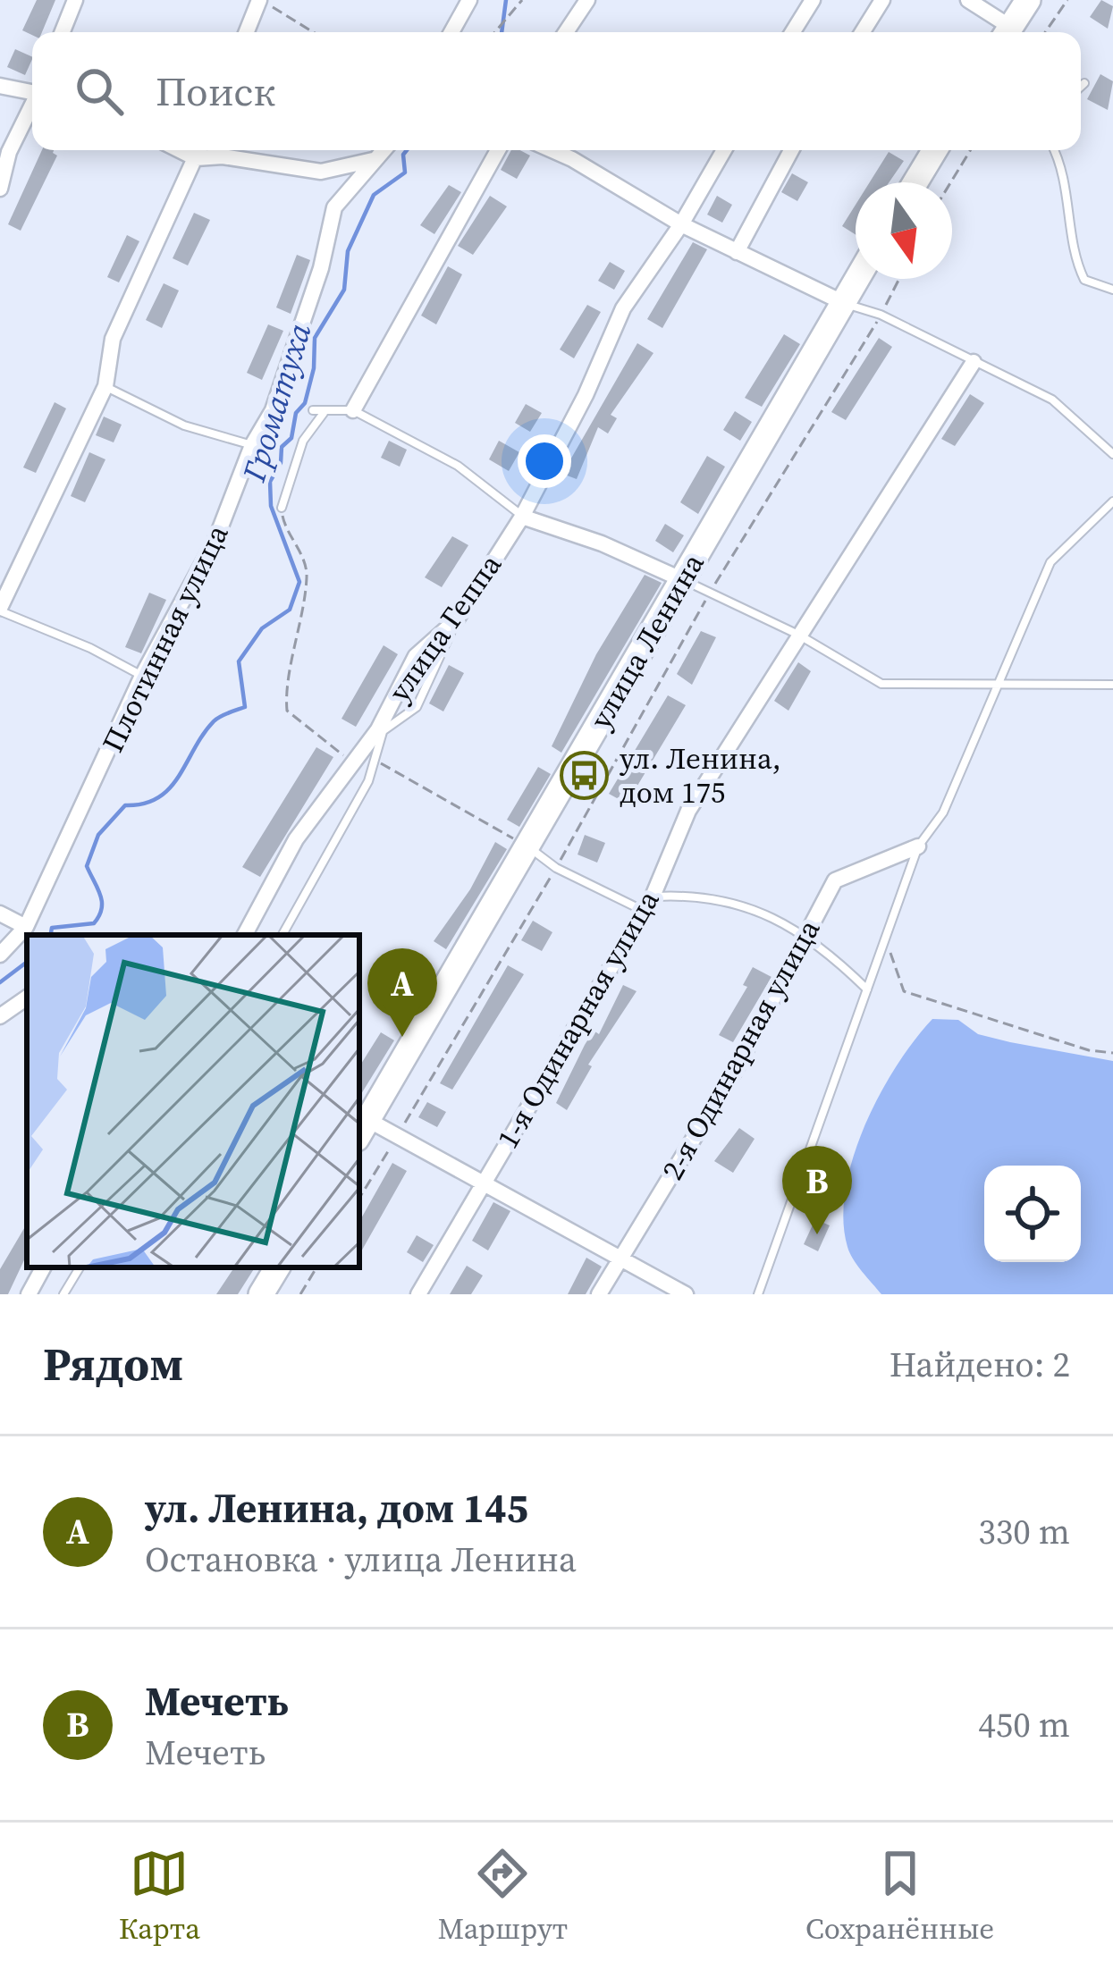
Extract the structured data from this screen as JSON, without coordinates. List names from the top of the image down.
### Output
{
  "streets": {
    "main road": ["улица Ленина"],
    "street": [
      "улица Геппа",
      "Плотинная улица",
      "1-я Одинарная улица",
      "2-я Одинарная улица"
    ]
  },
  "water": ["Громатуха"],
  "places": {
    "bus stop": ["ул. Ленина, дом 175"]
  },
  "north": "bottom",
  "page": {
    "search": "Поиск",
    "pins": ["A", "B"],
    "heading": ["Рядом", "Найдено: 2"],
    "list": [
      {
        "mark": "A",
        "name": "ул. Ленина, дом 145",
        "note": "Остановка · улица Ленина",
        "value": "330 m"
      },
      {
        "mark": "B",
        "name": "Мечеть",
        "note": "Мечеть",
        "value": "450 m"
      }
    ],
    "nav": ["Карта", "Маршрут", "Сохранённые"]
  }
}
